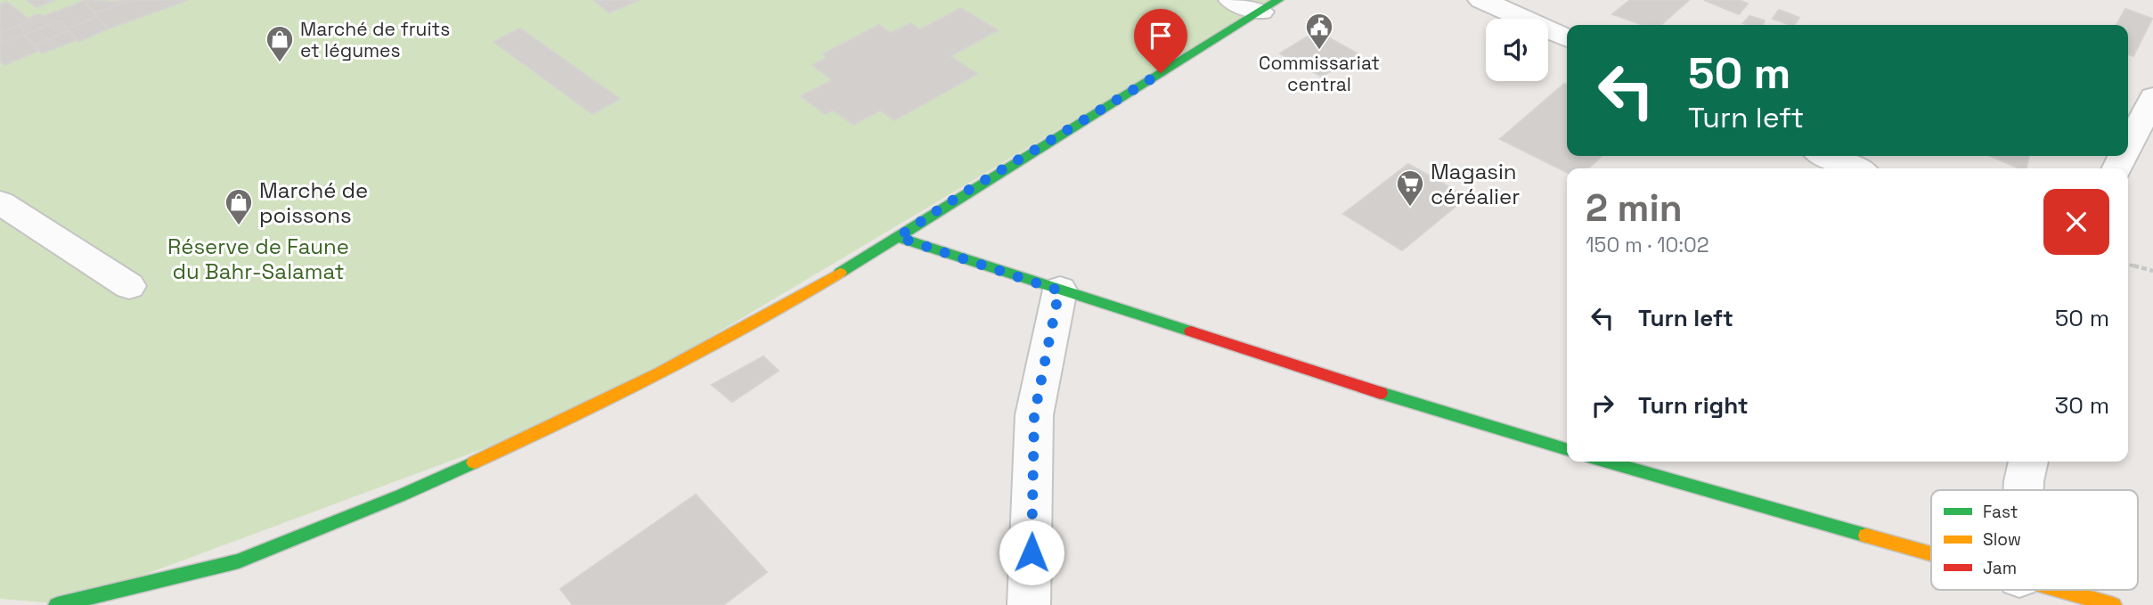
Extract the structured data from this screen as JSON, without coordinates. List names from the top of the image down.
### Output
{
  "parks": ["Réserve de Faune du Bahr-Salamat"],
  "places": {
    "public building": ["Commissariat central"],
    "shop": ["Marché de fruits et légumes", "Marché de poissons"],
    "supermarket": ["Magasin céréalier"]
  },
  "legend": ["Fast", "Slow", "Jam"],
  "page": {
    "turn": ["50 m", "Turn left"],
    "heading": ["2 min", "150 m · 10:02"],
    "list": [
      {
        "name": "Turn left",
        "value": "50 m"
      },
      {
        "name": "Turn right",
        "value": "30 m"
      }
    ]
  }
}
